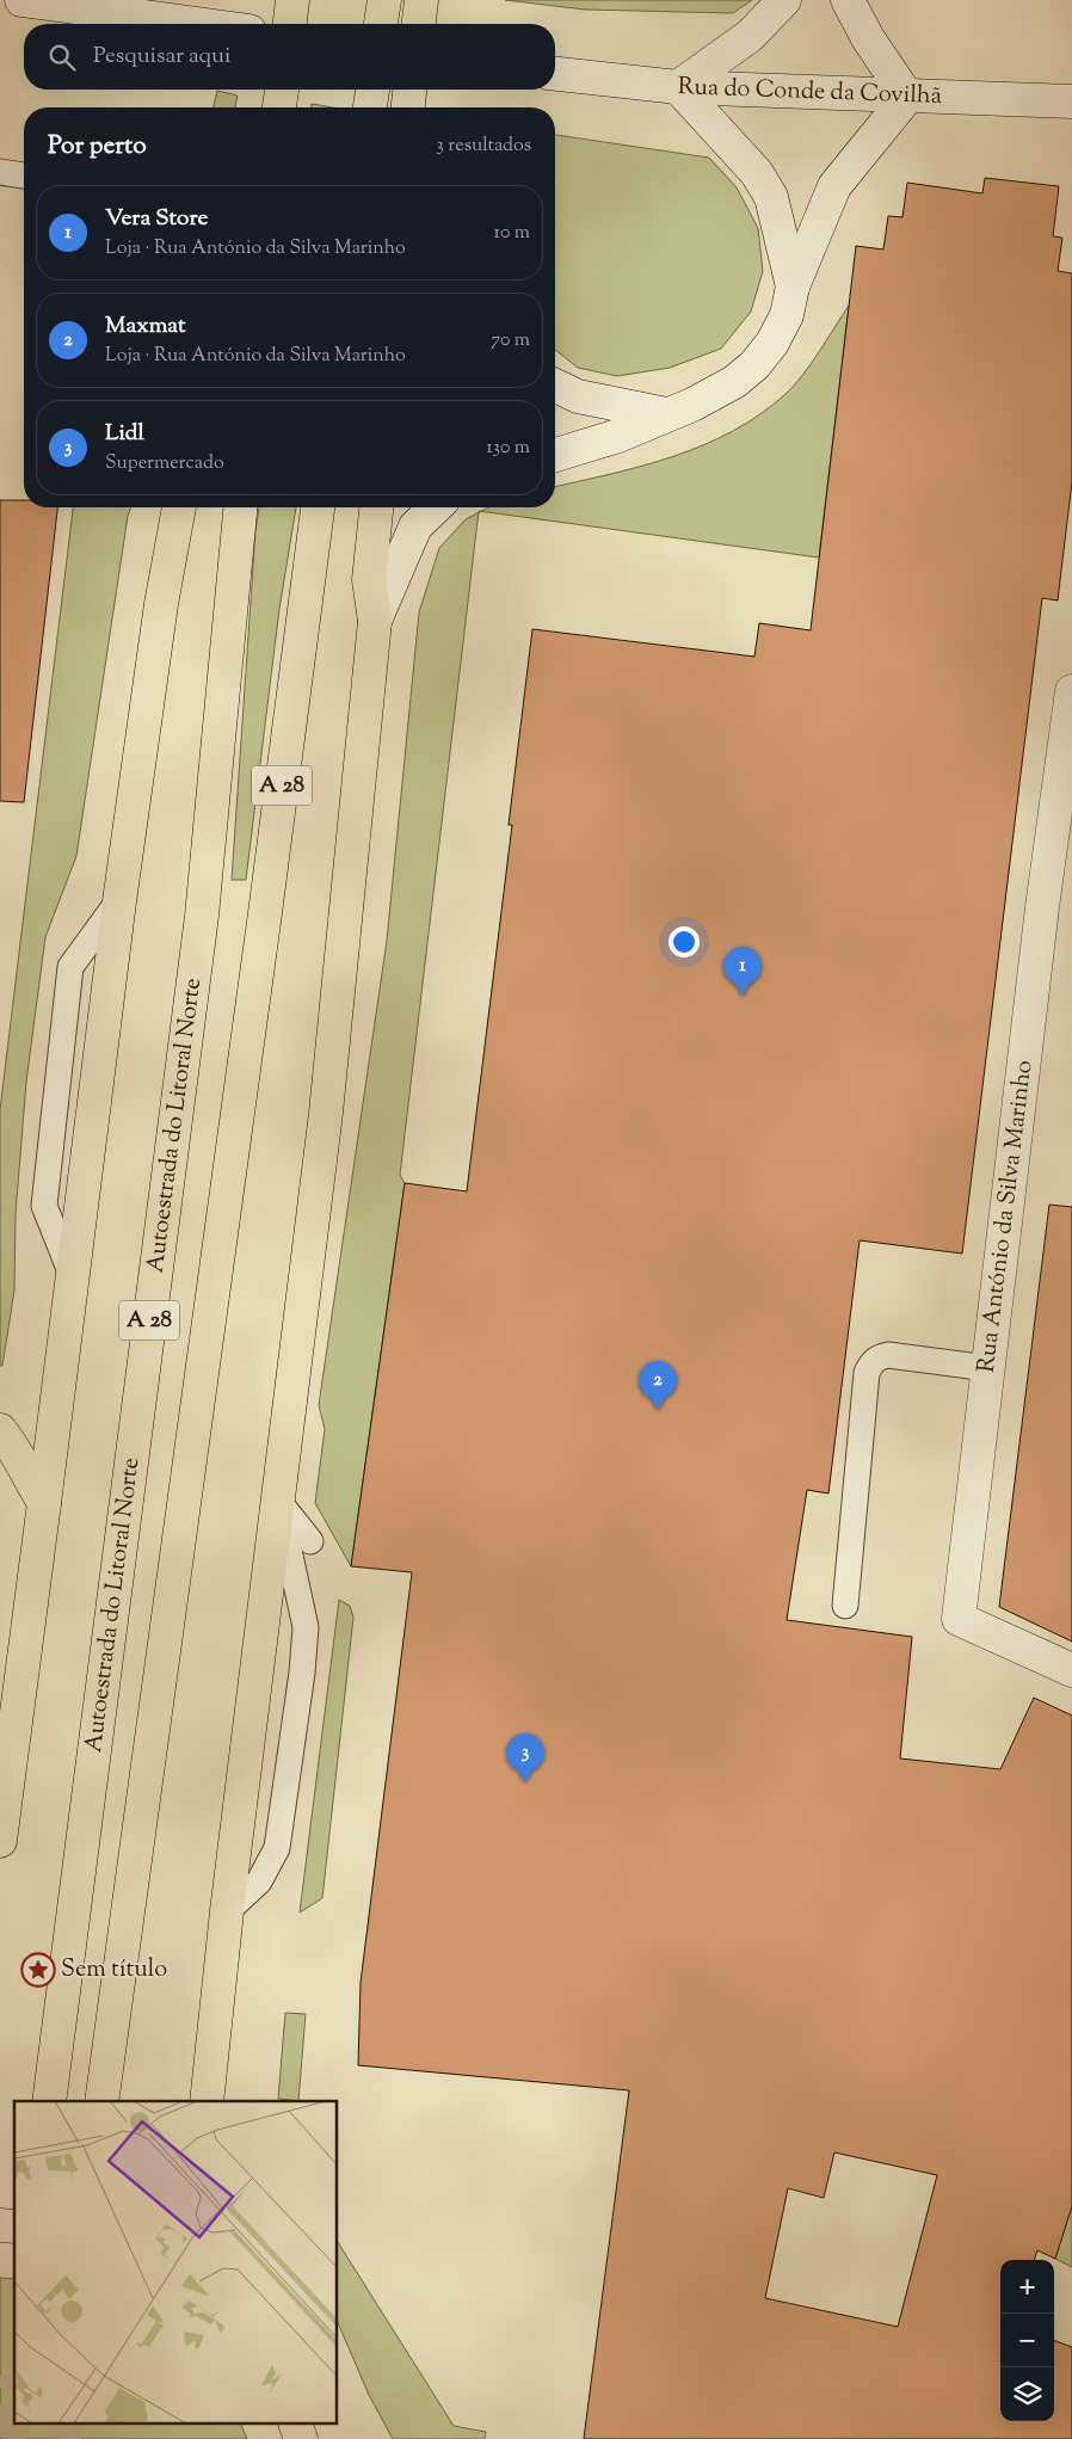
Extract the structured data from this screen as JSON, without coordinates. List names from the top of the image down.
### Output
{
  "streets": {
    "main road": [
      "Rua do Conde da Covilhã",
      "A 28",
      "Autoestrada do Litoral Norte",
      "Rua António da Silva Marinho"
    ]
  },
  "places": {
    "place": ["Sem título"]
  },
  "page": {
    "search": "Pesquisar aqui",
    "heading": ["Por perto", "3 resultados"],
    "list": [
      {
        "mark": "1",
        "name": "Vera Store",
        "note": "Loja · Rua António da Silva Marinho",
        "value": "10 m"
      },
      {
        "mark": "2",
        "name": "Maxmat",
        "note": "Loja · Rua António da Silva Marinho",
        "value": "70 m"
      },
      {
        "mark": "3",
        "name": "Lidl",
        "note": "Supermercado",
        "value": "130 m"
      }
    ],
    "pins": ["1", "2", "3"],
    "map_buttons": ["+", "−"]
  }
}
